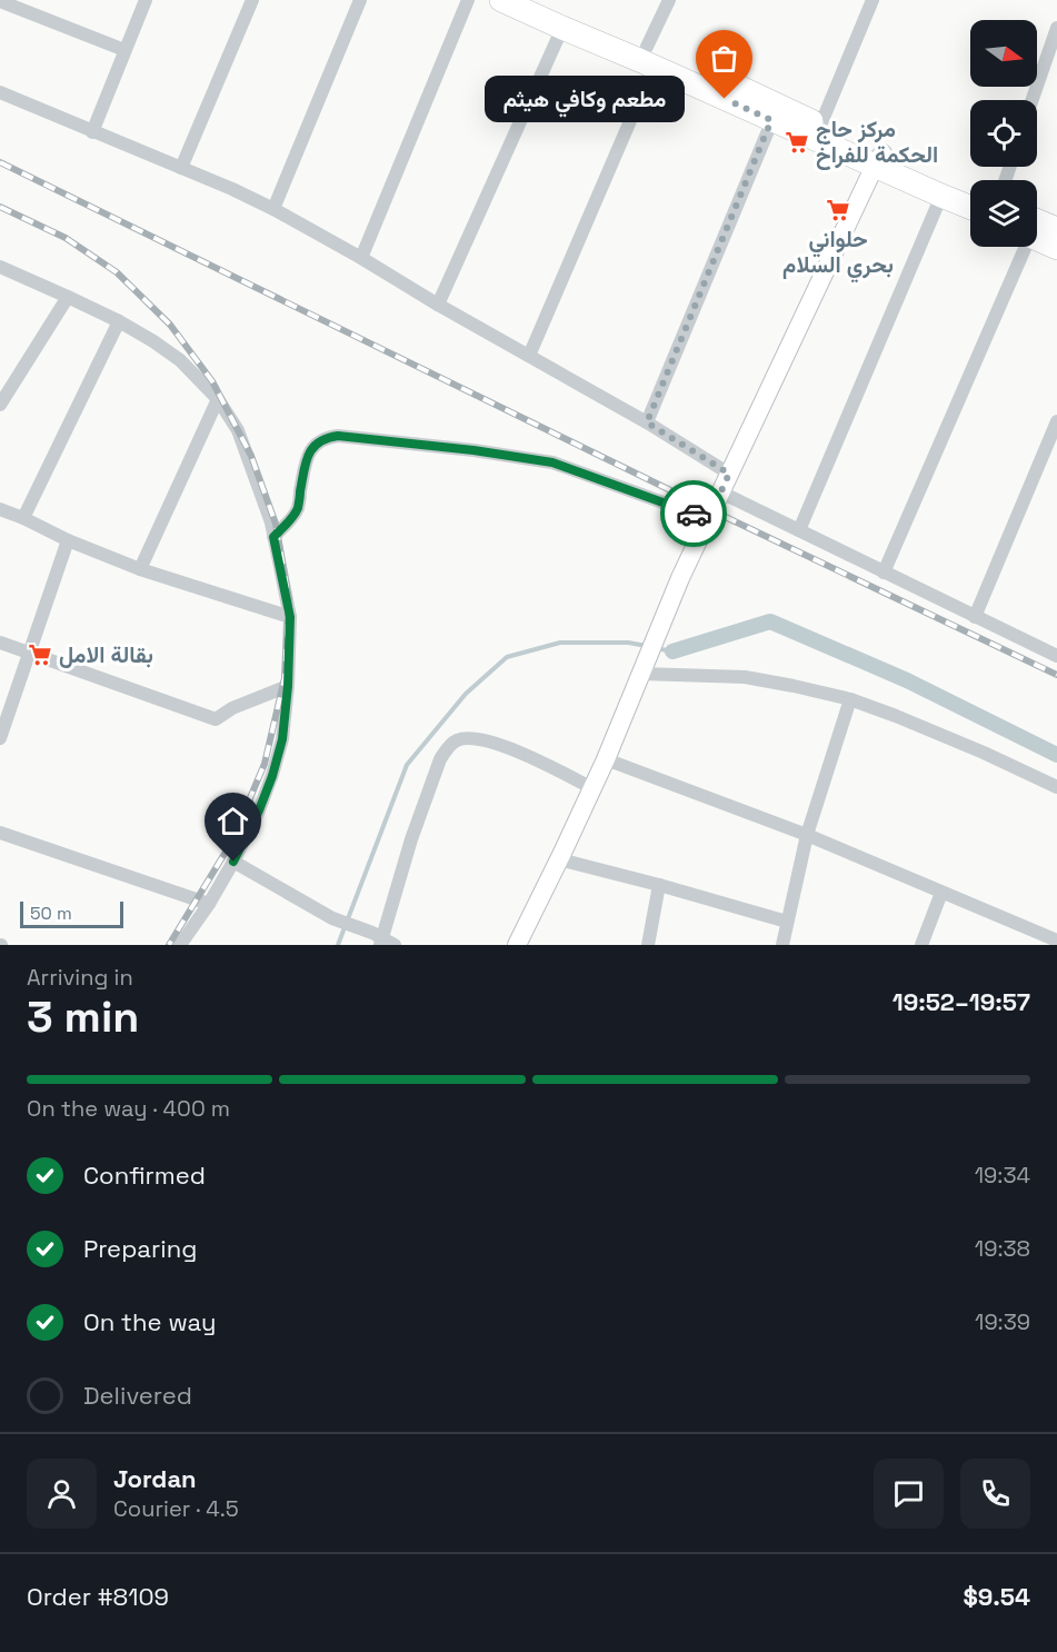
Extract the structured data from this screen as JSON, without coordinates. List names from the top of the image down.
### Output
{
  "places": {
    "other": ["مطعم وكافي هيثم"],
    "supermarket": ["مركز حاج الحكمة للفراخ", "حلواني بحري السلام", "بقالة الامل"]
  },
  "scale_bar": "50 m",
  "north": "right",
  "page": {
    "bubble": "مطعم وكافي هيثم",
    "scale": "50 m",
    "heading": ["3 min", "Arriving in", "19:52–19:57"],
    "panel": [
      "Jordan",
      "Courier · 4.5",
      "Order #8109",
      "$9.54"
    ],
    "bar": "On the way · 400 m",
    "list": [
      ["Confirmed", "19:34"],
      ["Preparing", "19:38"],
      ["On the way", "19:39"],
      "Delivered"
    ]
  }
}
